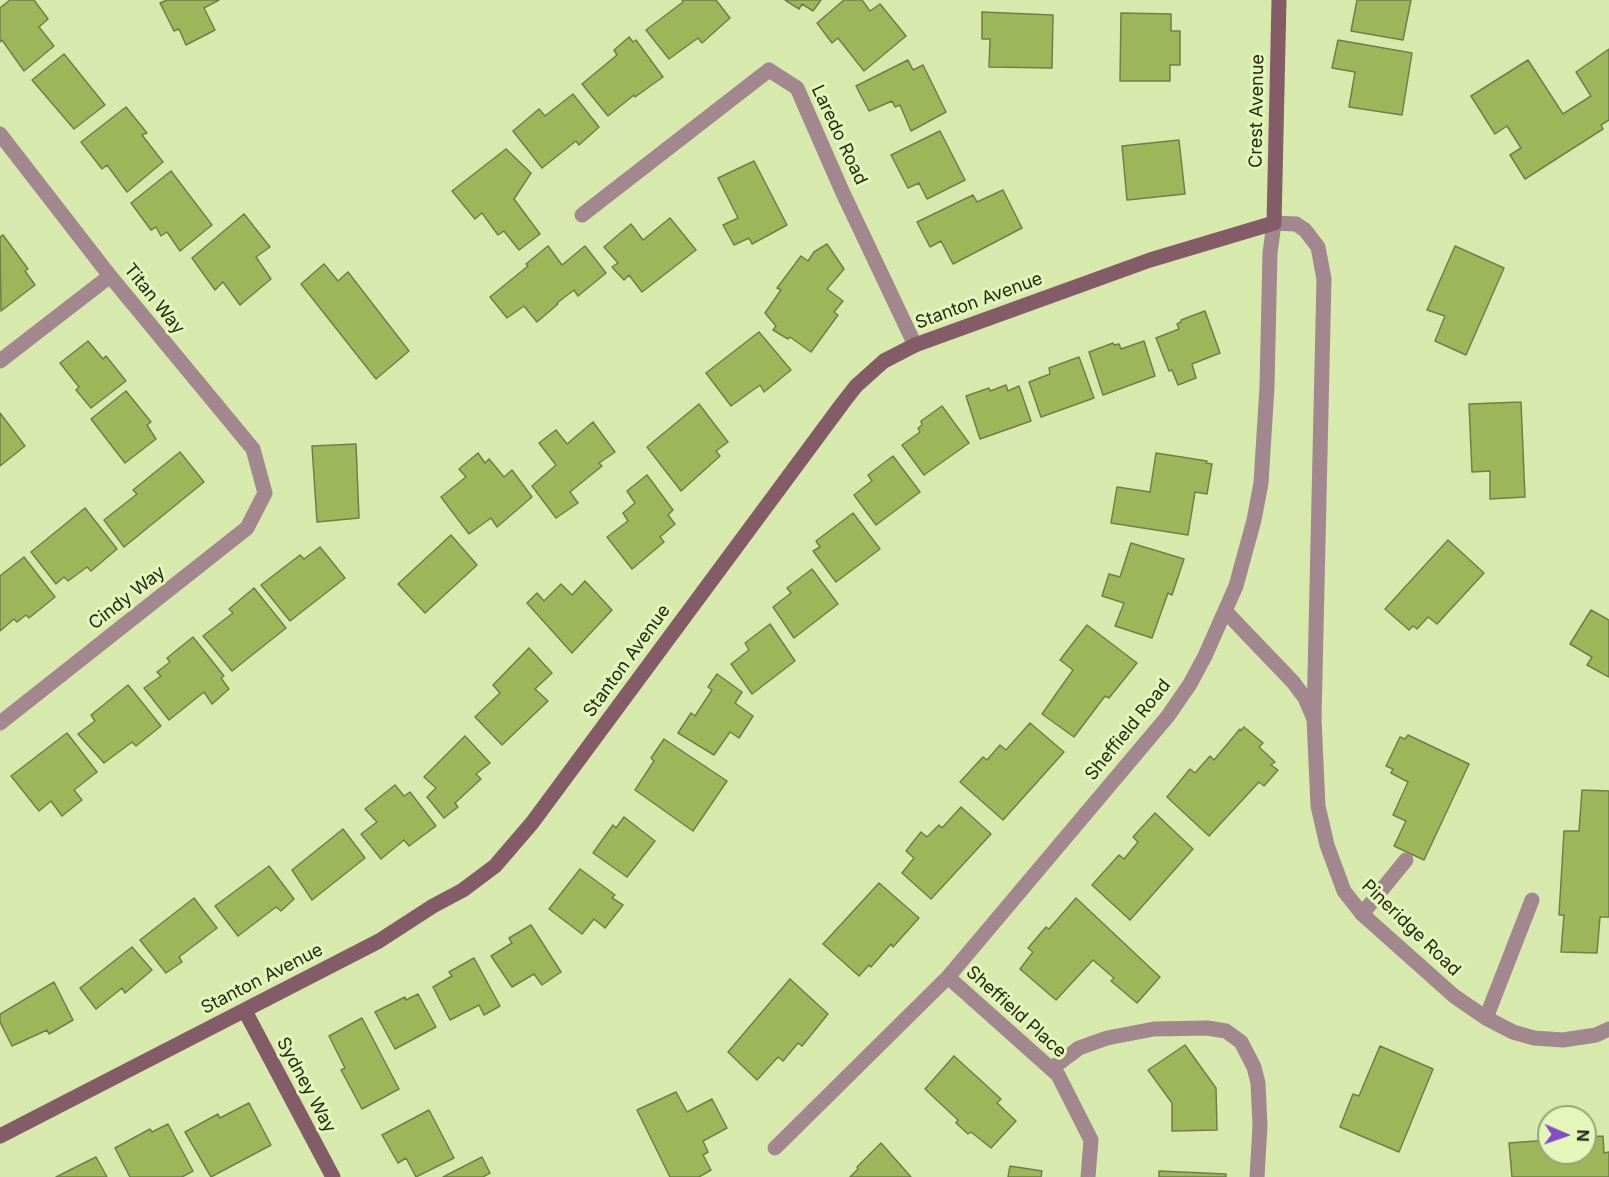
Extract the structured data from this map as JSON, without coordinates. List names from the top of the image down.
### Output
{
  "streets": {
    "street": [
      "Crest Avenue",
      "Laredo Road",
      "Titan Way",
      "Stanton Avenue",
      "Cindy Way",
      "Sheffield Road",
      "Pineridge Road",
      "Sheffield Place",
      "Sydney Way"
    ]
  },
  "crossings": [
    ["Crest Avenue", "Stanton Avenue"],
    ["Crest Avenue", "Sheffield Road"],
    ["Laredo Road", "Stanton Avenue"],
    ["Titan Way", "Cindy Way"],
    ["Stanton Avenue", "Sheffield Road"],
    ["Stanton Avenue", "Sydney Way"],
    ["Sheffield Road", "Pineridge Road"],
    ["Sheffield Road", "Sheffield Place"]
  ],
  "north": "right"
}
